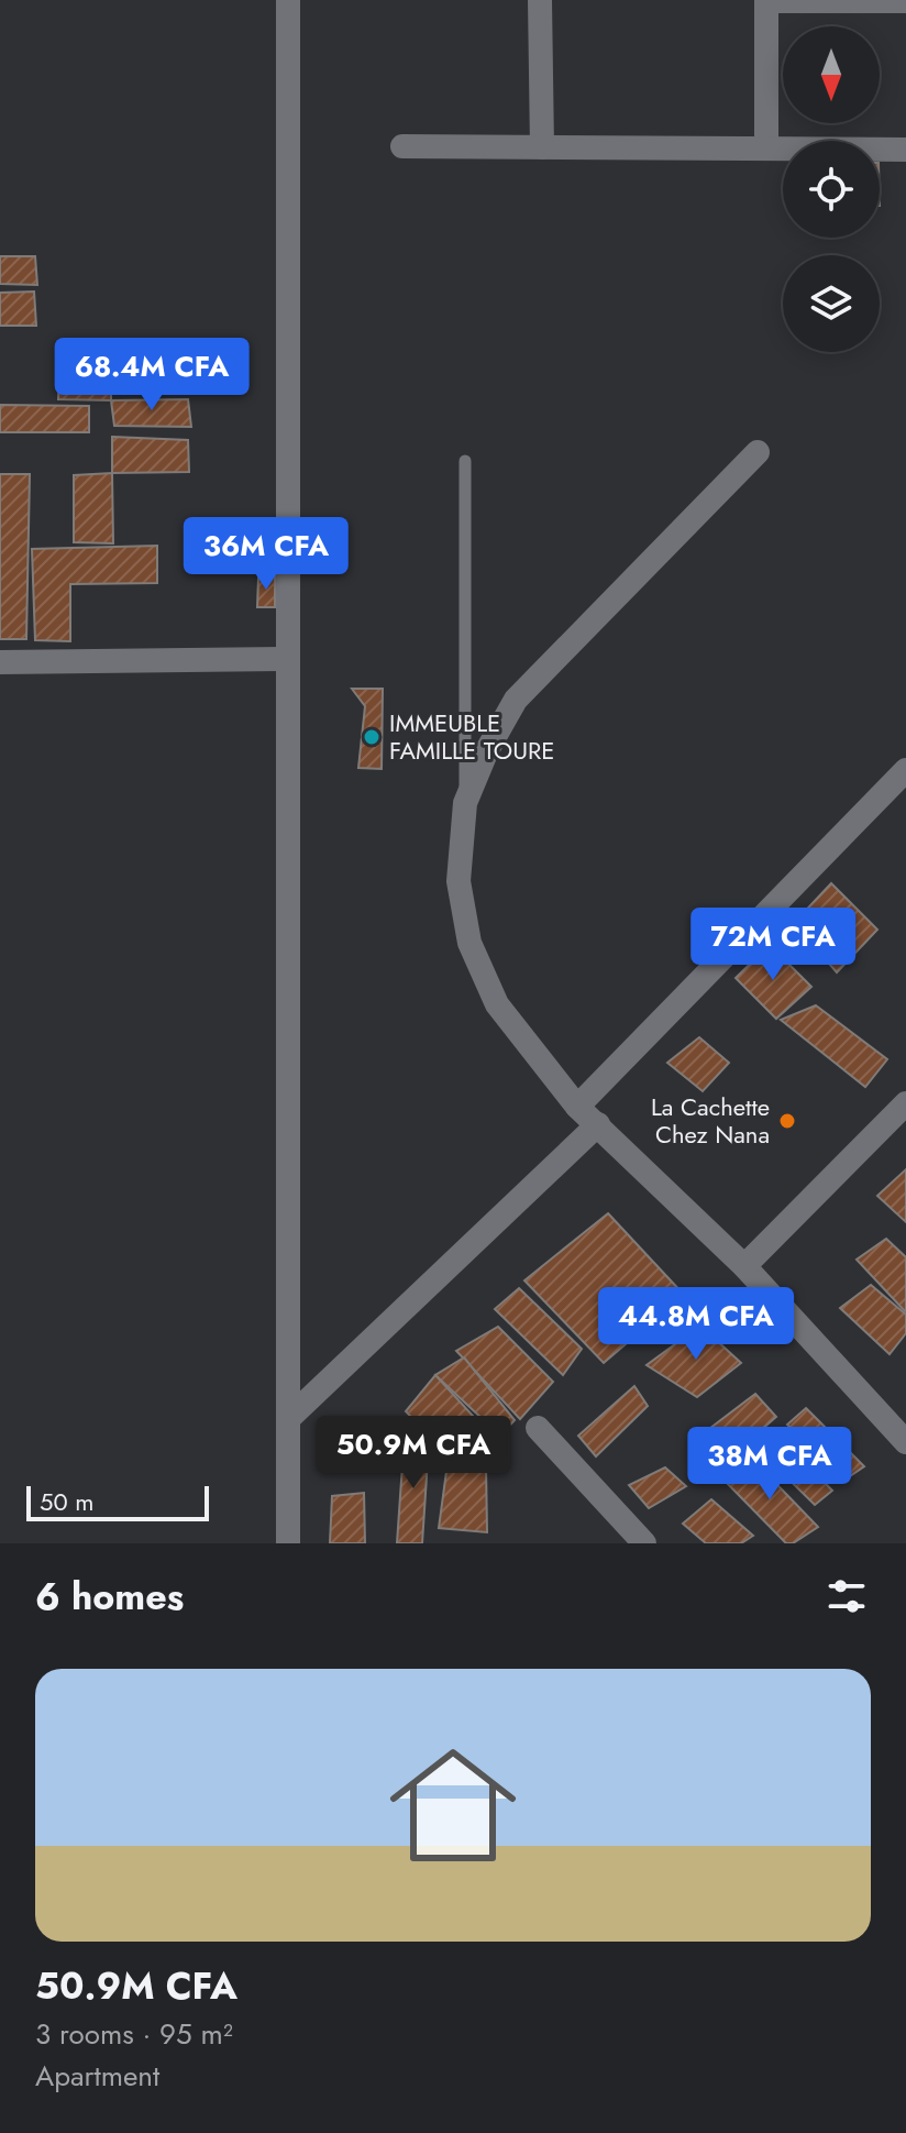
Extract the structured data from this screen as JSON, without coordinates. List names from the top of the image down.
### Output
{
  "places": ["IMMEUBLE FAMILLE TOURE", "La Cachette Chez Nana"],
  "scale_bar": "50 m",
  "north": "bottom",
  "page": {
    "price": [
      "68.4M CFA",
      "36M CFA",
      "72M CFA",
      "44.8M CFA",
      "50.9M CFA",
      "38M CFA"
    ],
    "scale": "50 m",
    "heading": "6 homes",
    "list": [
      {
        "name": "50.9M CFA",
        "note": "3 rooms · 95 m² · Apartment"
      }
    ]
  }
}
